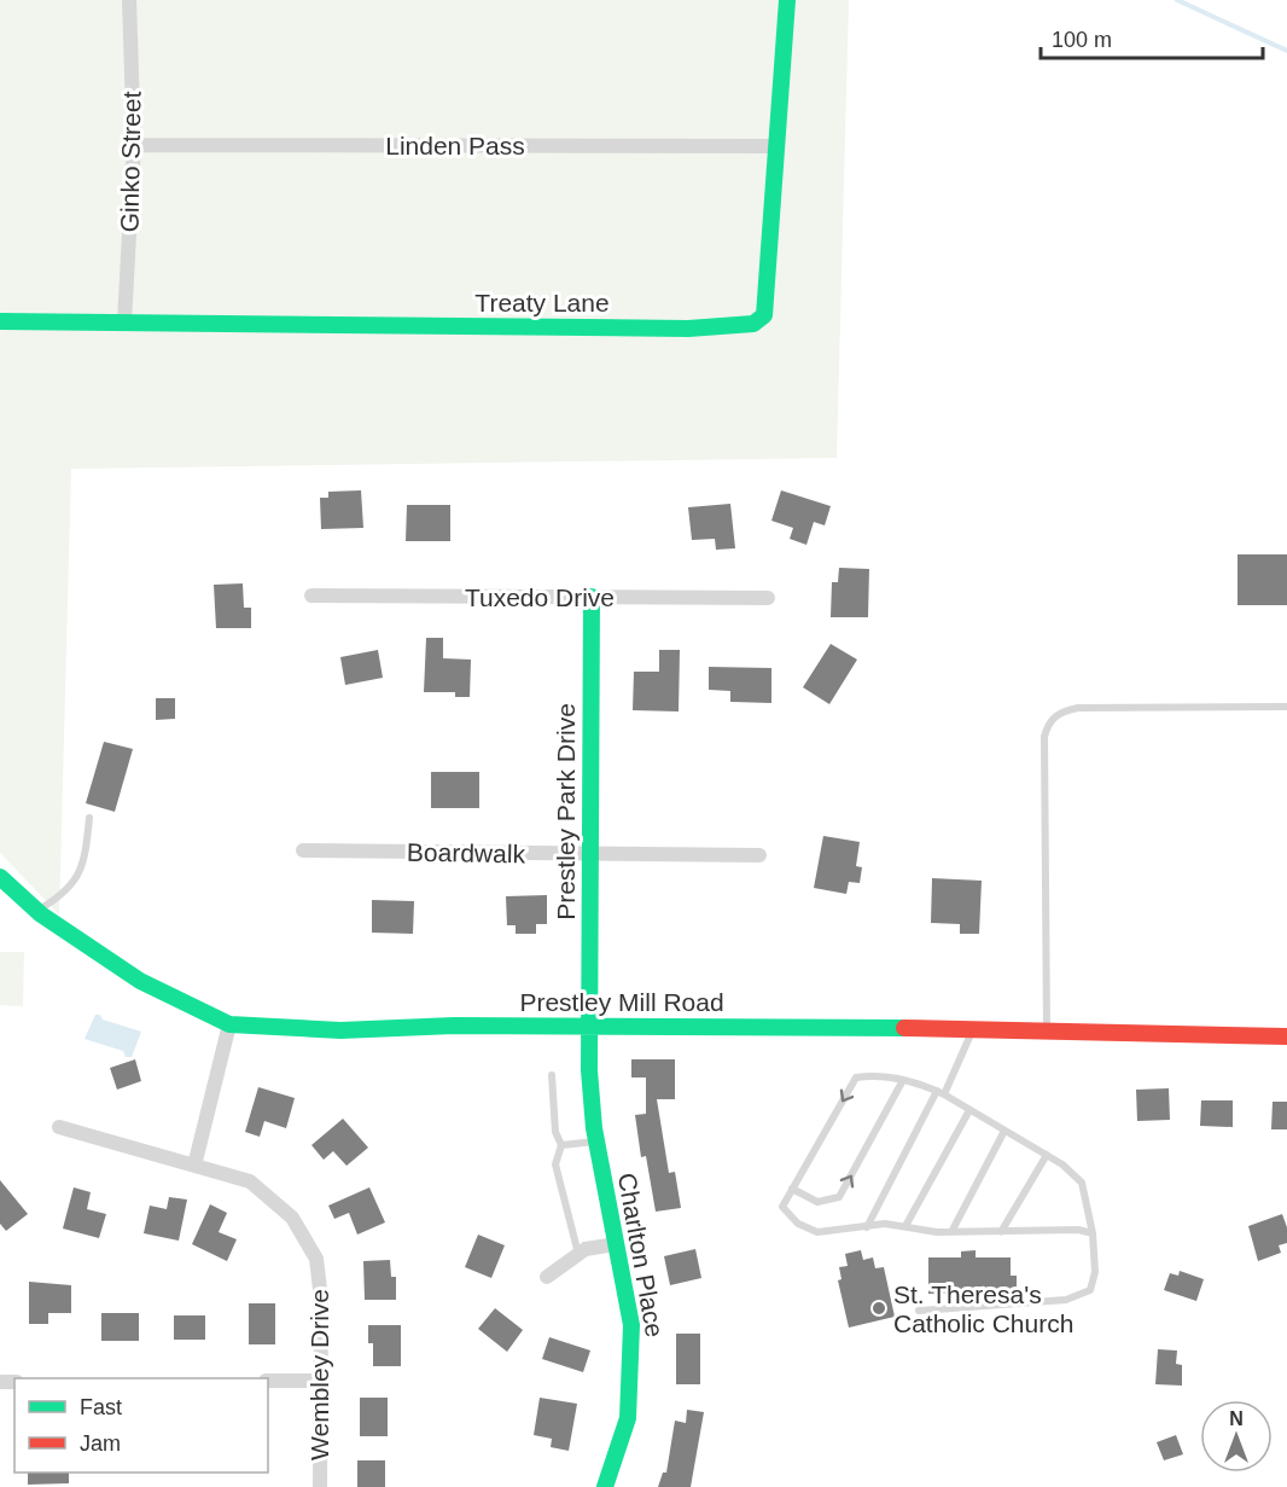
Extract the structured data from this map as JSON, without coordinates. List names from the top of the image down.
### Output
{
  "streets": {
    "street": [
      "Linden Pass",
      "Ginko Street",
      "Treaty Lane",
      "Tuxedo Drive",
      "Prestley Park Drive",
      "Boardwalk",
      "Prestley Mill Road",
      "Charlton Place",
      "Wembley Drive"
    ]
  },
  "crossings": [
    ["Linden Pass", "Ginko Street"],
    ["Linden Pass", "Treaty Lane"],
    ["Ginko Street", "Treaty Lane"],
    ["Tuxedo Drive", "Prestley Park Drive"],
    ["Prestley Park Drive", "Boardwalk"],
    ["Prestley Park Drive", "Prestley Mill Road"],
    ["Prestley Park Drive", "Charlton Place"],
    ["Prestley Mill Road", "Charlton Place"]
  ],
  "places": ["St. Theresa's Catholic Church"],
  "legend": ["Fast", "Jam"],
  "scale_bar": "100 m",
  "north": "top"
}
